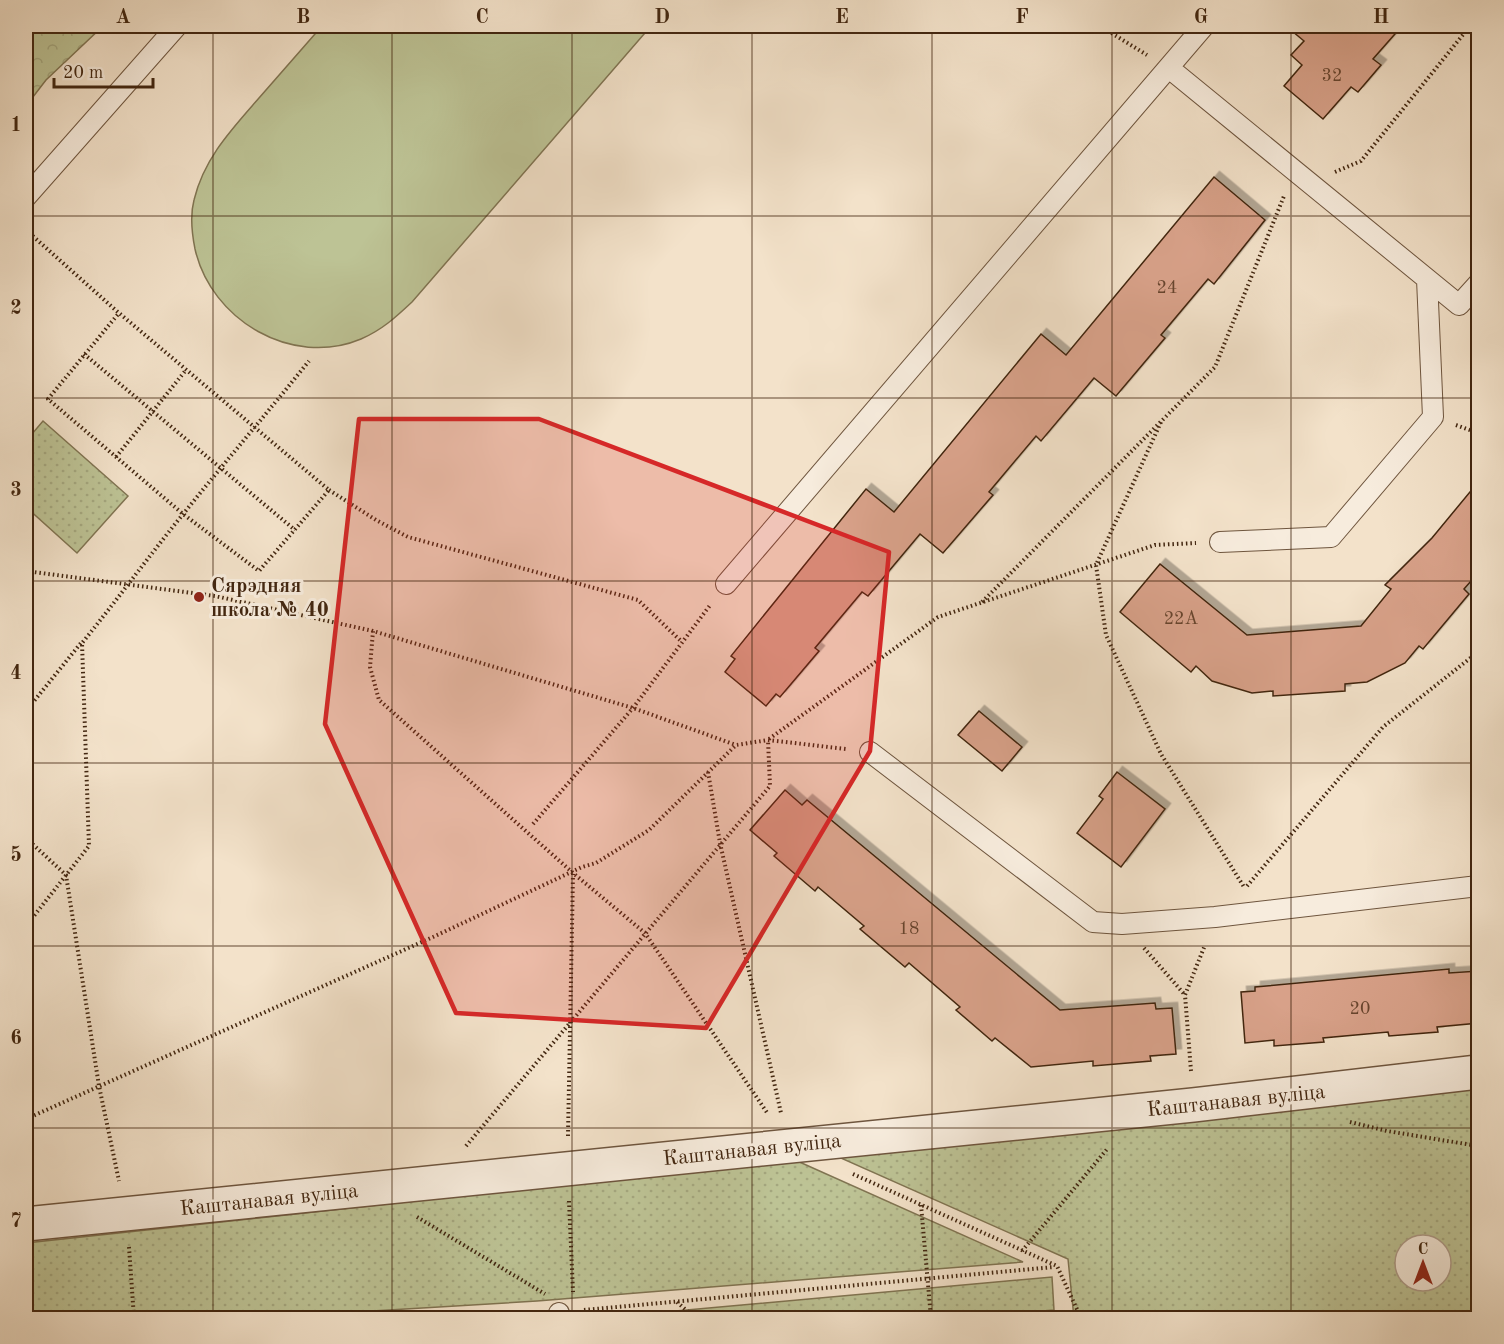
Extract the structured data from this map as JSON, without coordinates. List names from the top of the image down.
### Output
{
  "streets": {
    "street": ["Каштанавая вуліца"]
  },
  "places": ["Сярэдняя школа № 40"],
  "house_numbers": [
    "32",
    "24",
    "22А",
    "18",
    "20"
  ],
  "scale_bar": "20 m",
  "north": "top",
  "grid": {
    "columns": [
      "A",
      "B",
      "C",
      "D",
      "E",
      "F",
      "G",
      "H"
    ],
    "rows": [
      "1",
      "2",
      "3",
      "4",
      "5",
      "6",
      "7"
    ]
  }
}
